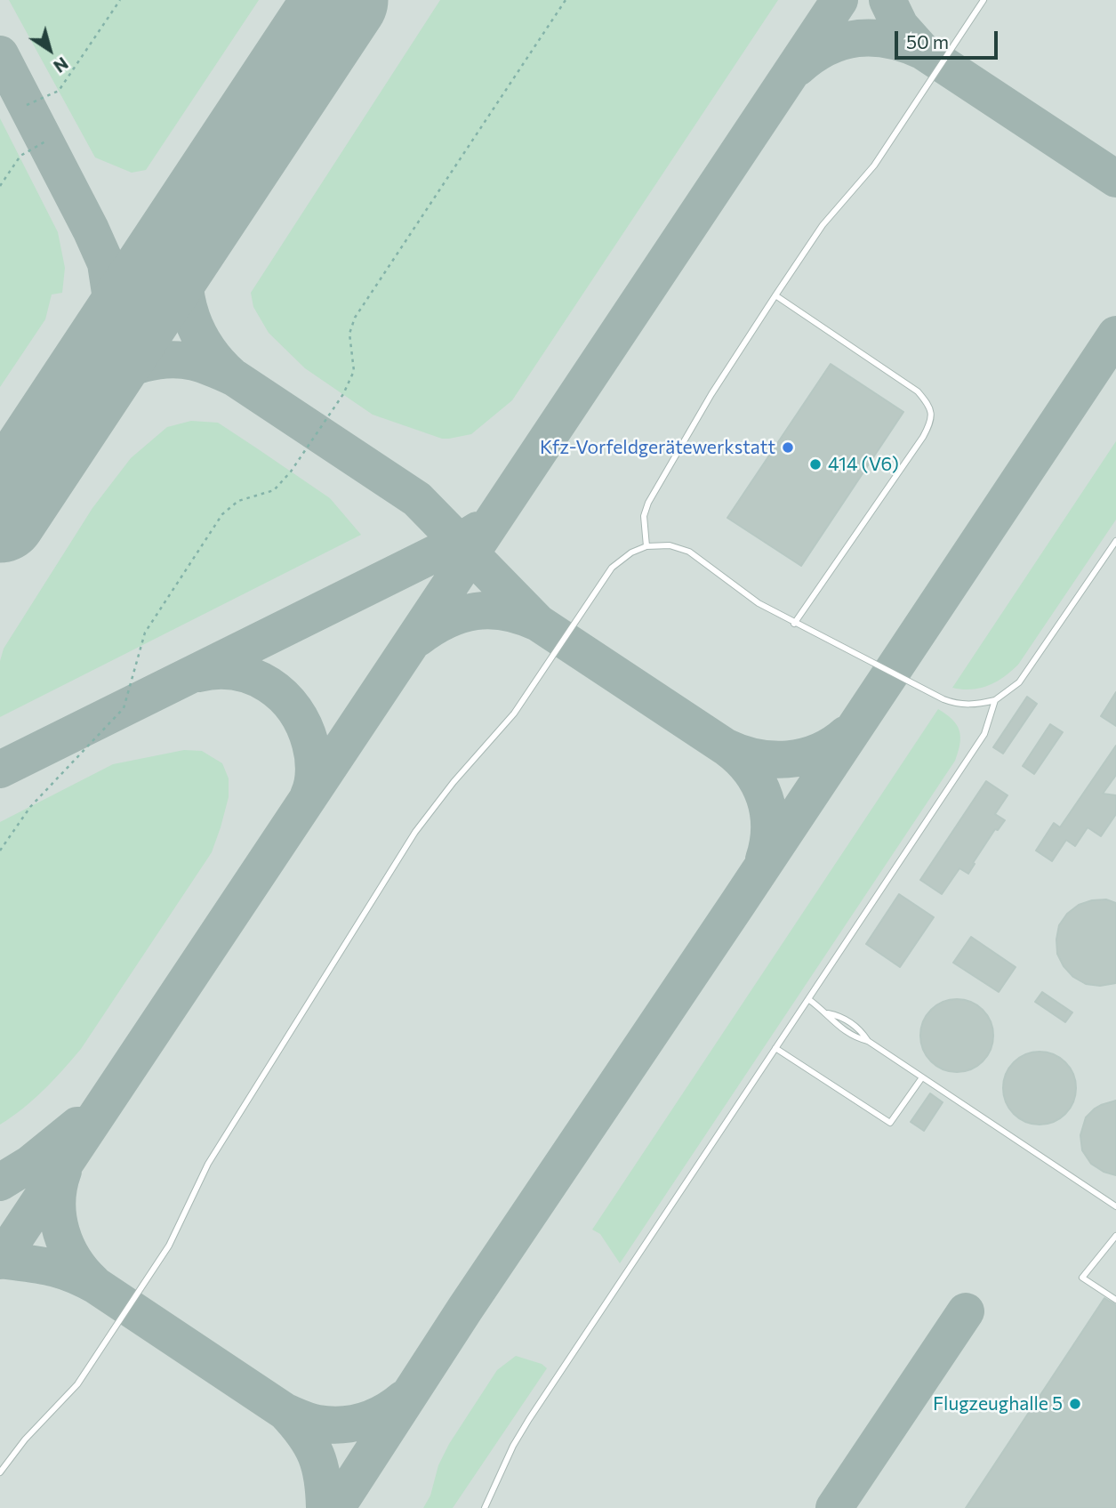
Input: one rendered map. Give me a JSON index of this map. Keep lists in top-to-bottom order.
{
  "places": ["Kfz-Vorfeldgerätewerkstatt", "414 (V6)", "Flugzeughalle 5"],
  "scale_bar": "50 m",
  "north": "bottom right"
}
